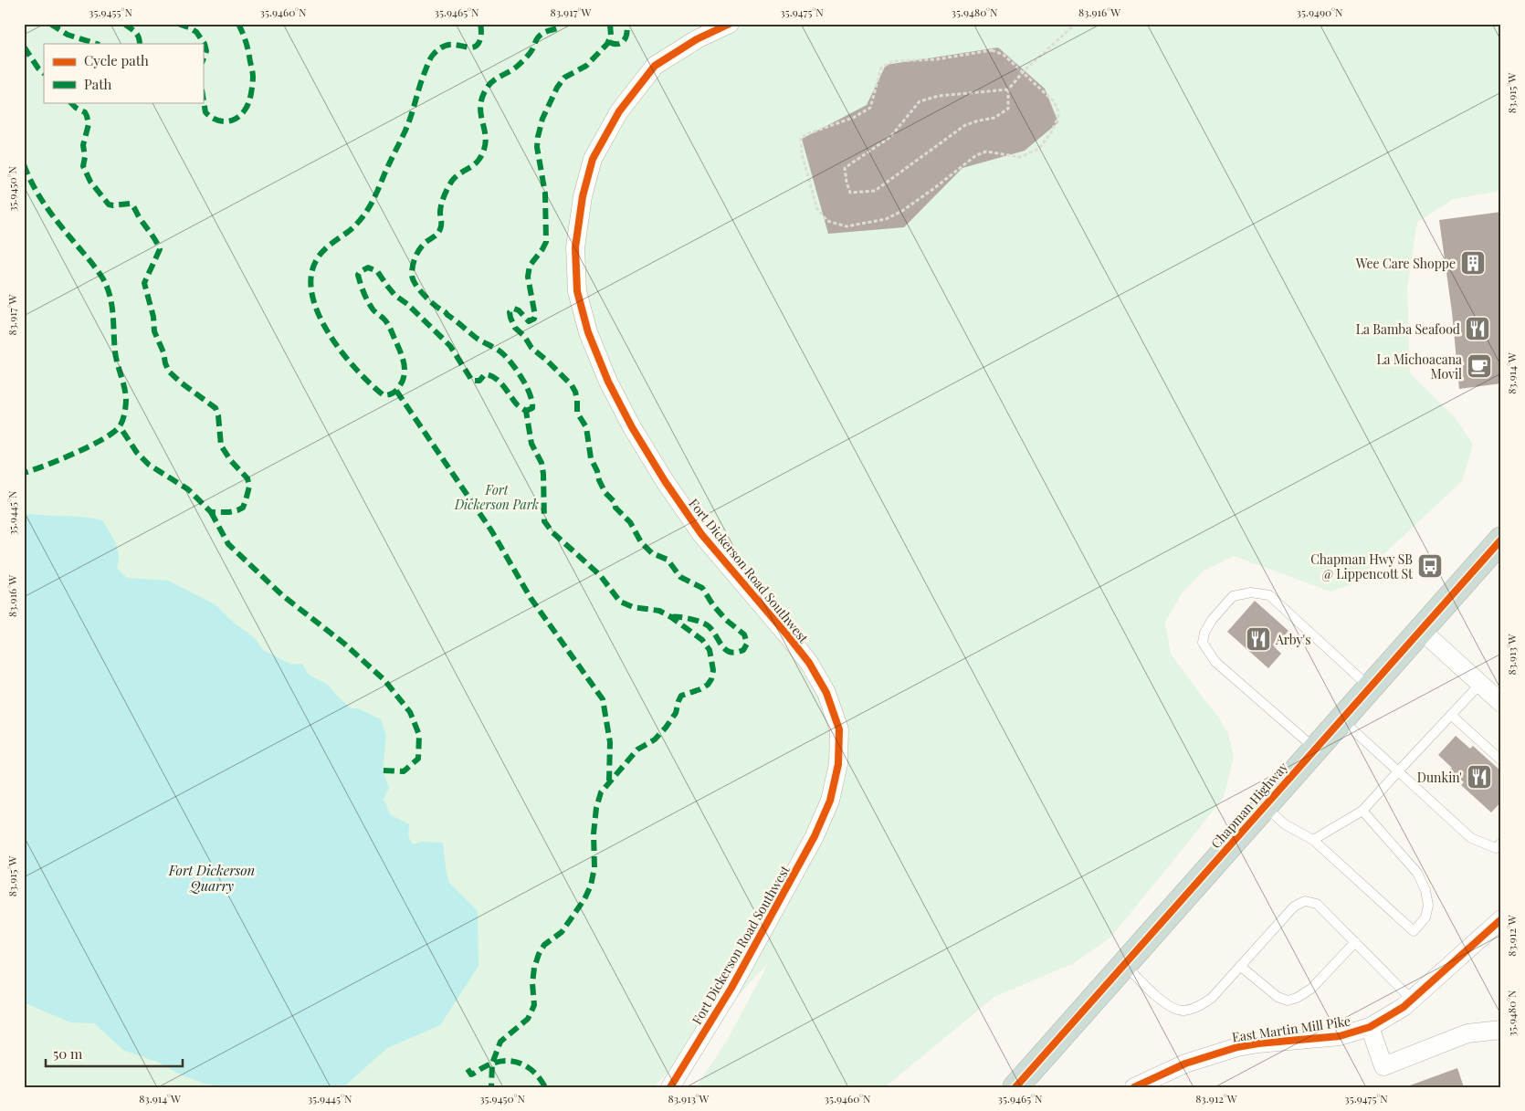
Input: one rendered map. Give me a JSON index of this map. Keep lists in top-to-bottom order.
{
  "streets": {
    "highway": ["Chapman Highway"],
    "street": ["Fort Dickerson Road Southwest", "East Martin Mill Pike"]
  },
  "water": ["Fort Dickerson Quarry"],
  "parks": ["Fort Dickerson Park"],
  "places": {
    "building": ["Wee Care Shoppe"],
    "restaurant": ["La Bamba Seafood", "Arby's", "Dunkin'"],
    "cafe": ["La Michoacana Movil"],
    "bus stop": ["Chapman Hwy SB @ Lippencott St"]
  },
  "legend": ["Cycle path", "Path"],
  "scale_bar": "50 m",
  "coordinates": [
    "35.9455°N",
    "35.9460°N",
    "35.9465°N",
    "83.917°W",
    "35.9475°N",
    "35.9480°N",
    "83.916°W",
    "35.9490°N",
    "83.915°W",
    "35.9450°N",
    "83.914°W",
    "35.9445°N",
    "83.913°W",
    "83.912°W"
  ]
}
